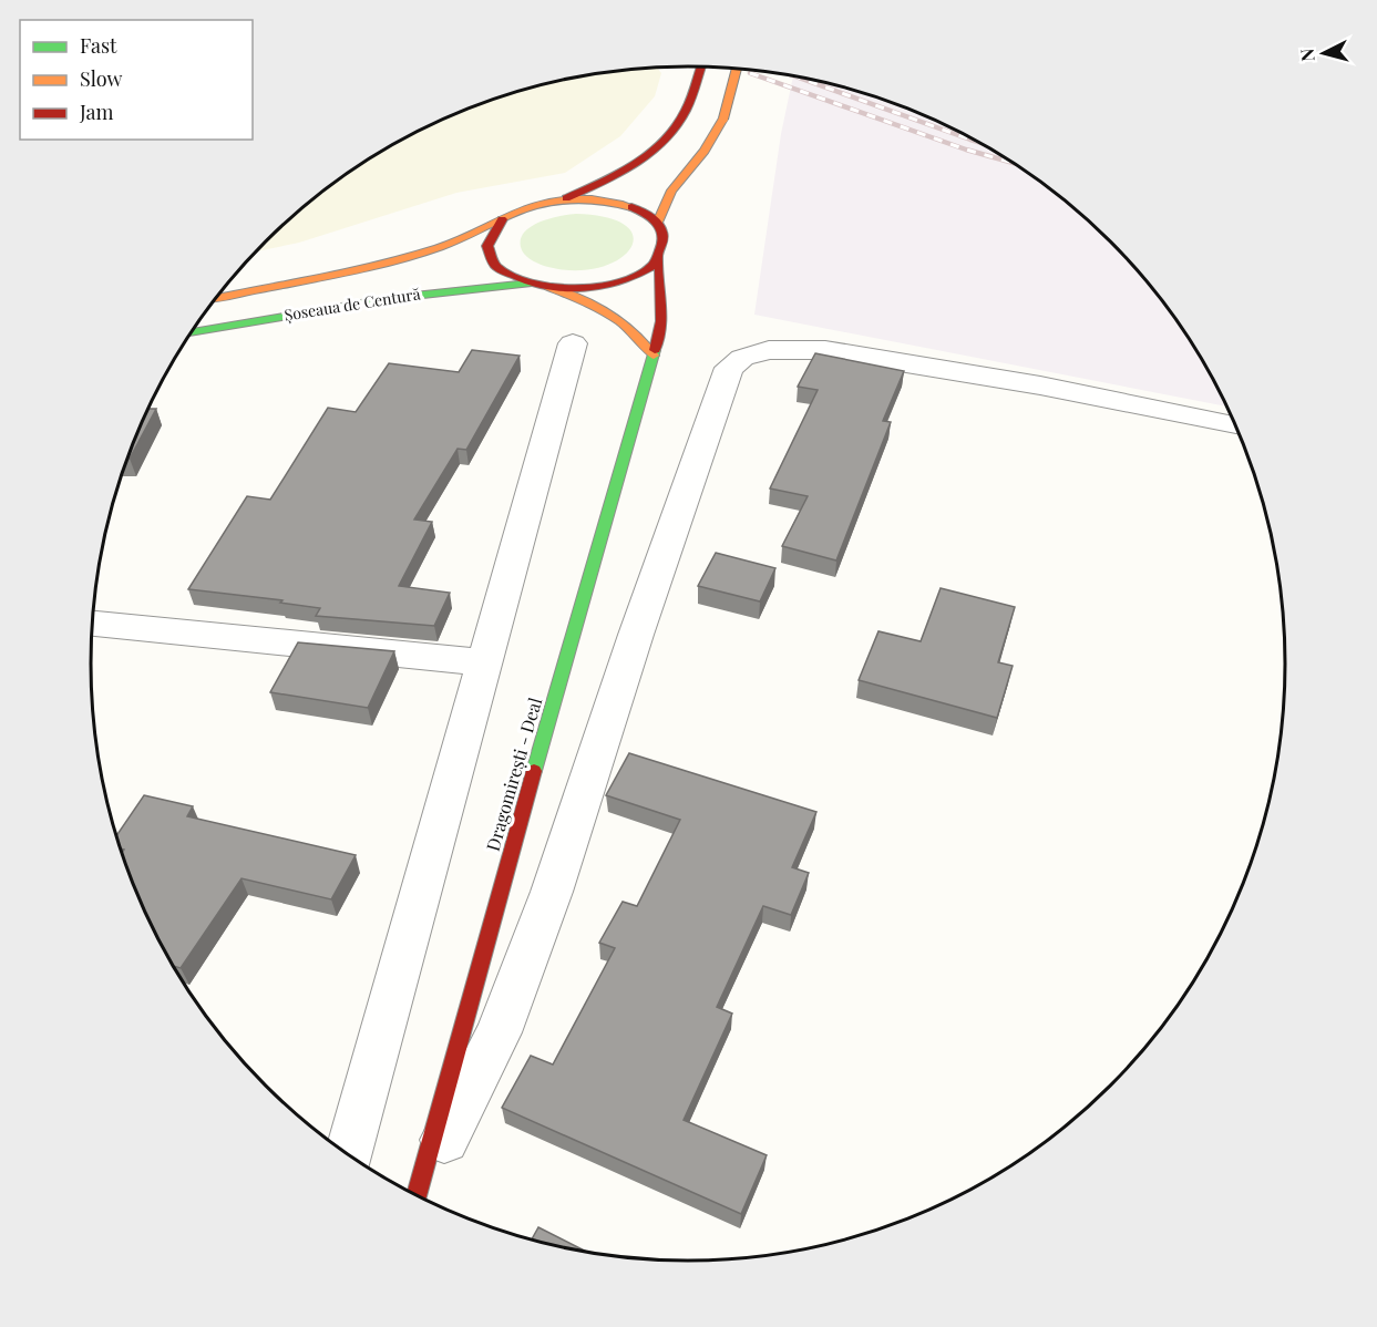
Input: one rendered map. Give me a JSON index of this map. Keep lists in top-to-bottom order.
{
  "streets": {
    "main road": ["Șoseaua de Centură", "Dragomirești - Deal"]
  },
  "crossings": [
    ["Șoseaua de Centură", "Dragomirești - Deal"]
  ],
  "legend": ["Fast", "Slow", "Jam"],
  "north": "left"
}
